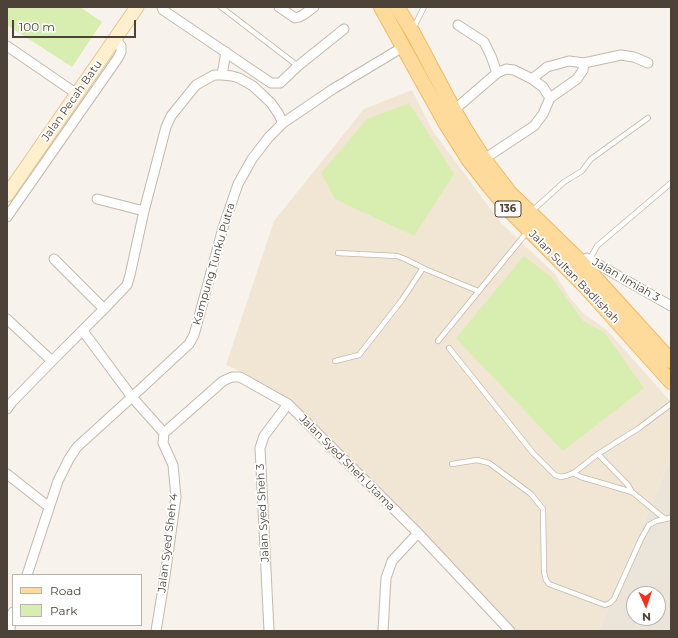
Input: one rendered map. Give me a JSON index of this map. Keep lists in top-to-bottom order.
{
  "streets": {
    "main road": ["136", "Jalan Sultan Badlishah"],
    "street": [
      "Jalan Pecah Batu",
      "Kampung Tunku Putra",
      "Jalan Ilmiah 3",
      "Jalan Syed Sheh Utama",
      "Jalan Syed Sheh 3",
      "Jalan Syed Sheh 4"
    ]
  },
  "crossings": [
    ["Kampung Tunku Putra", "Jalan Sultan Badlishah"],
    ["Jalan Sultan Badlishah", "Jalan Ilmiah 3"],
    ["Jalan Syed Sheh Utama", "Jalan Syed Sheh 3"],
    ["Jalan Syed Sheh Utama", "Jalan Syed Sheh 4"]
  ],
  "legend": ["Road", "Park"],
  "scale_bar": "100 m",
  "north": "bottom"
}
